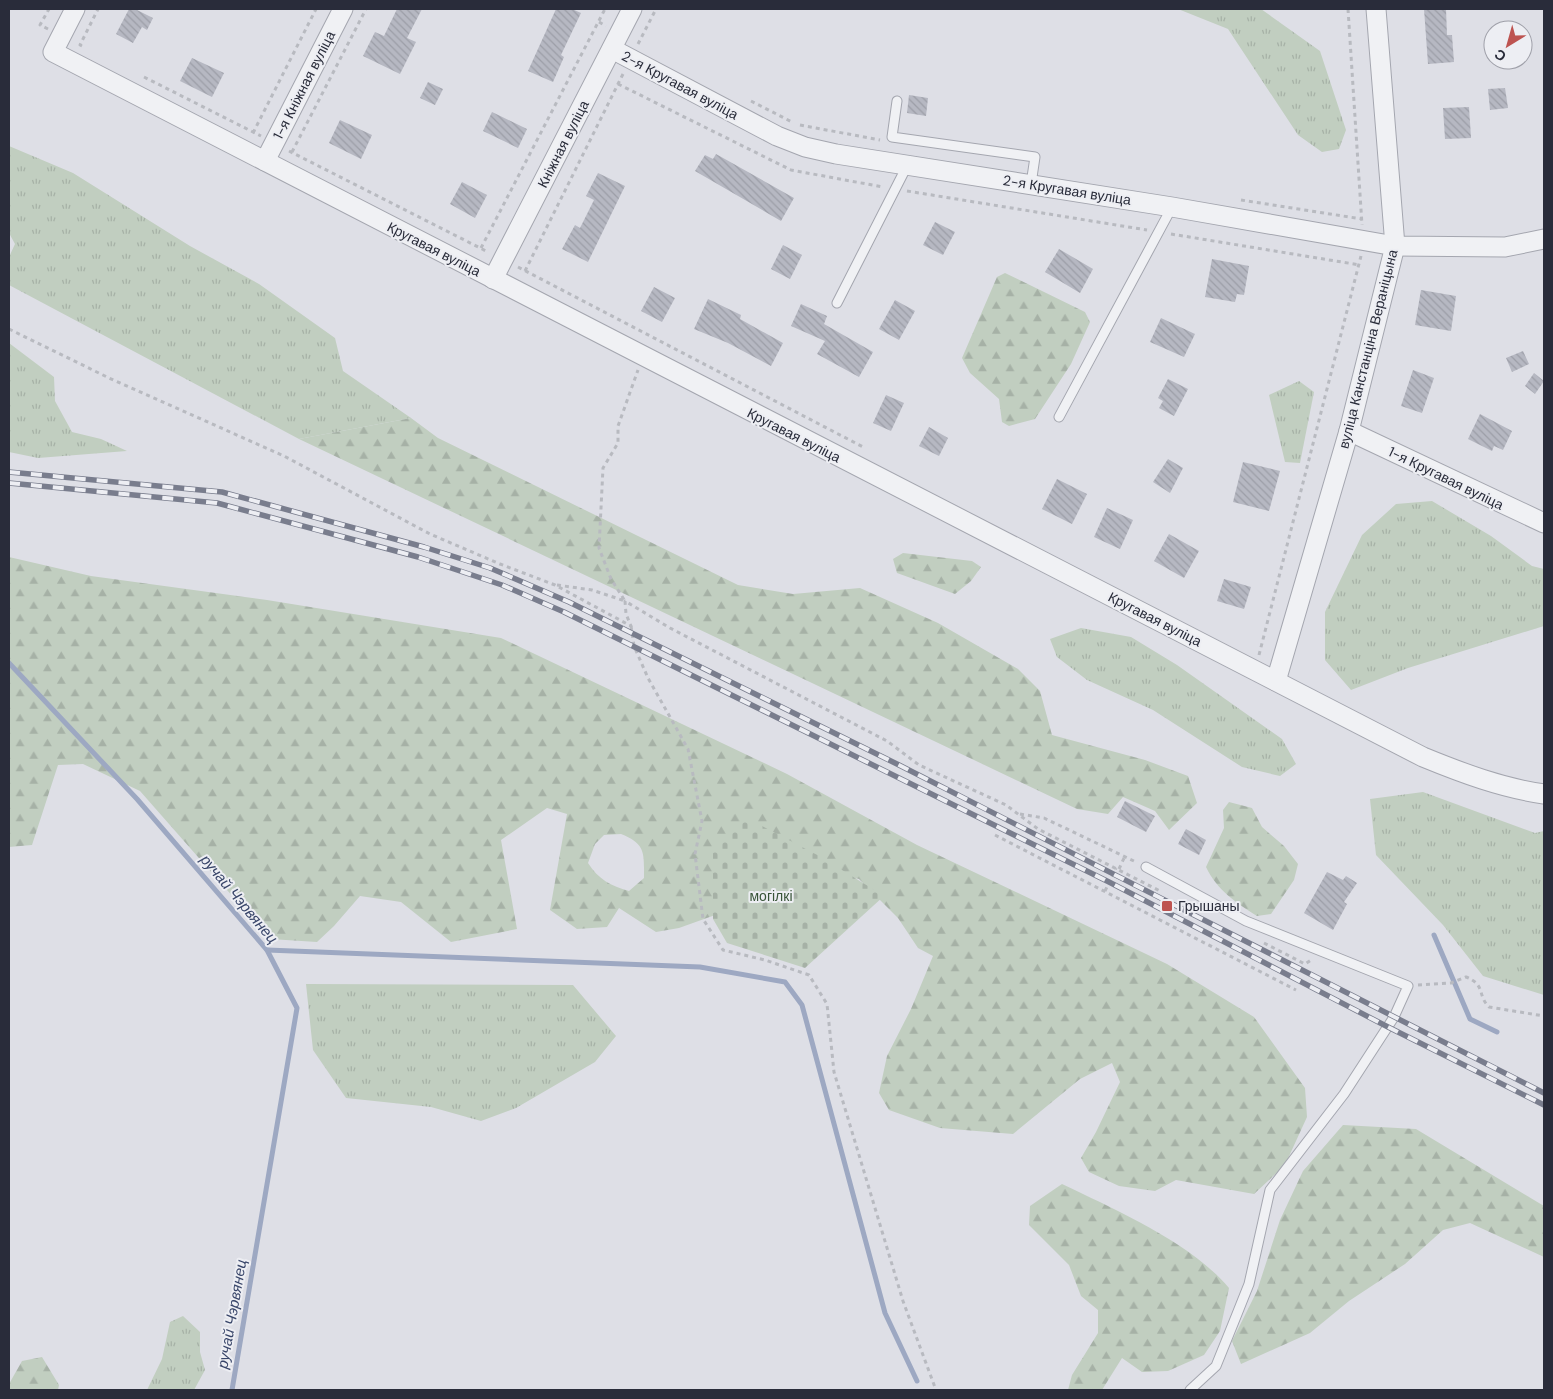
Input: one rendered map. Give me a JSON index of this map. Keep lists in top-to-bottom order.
{
  "streets": {
    "street": [
      "1-я Кніжная вуліца",
      "2-я Кругавая вуліца",
      "Кніжная вуліца",
      "Кругавая вуліца",
      "вуліца Канстанціна Вераніцына",
      "1-я Кругавая вуліца"
    ]
  },
  "crossings": [
    ["1-я Кніжная вуліца", "Кругавая вуліца"],
    ["2-я Кругавая вуліца", "Кніжная вуліца"],
    ["2-я Кругавая вуліца", "вуліца Канстанціна Вераніцына"],
    ["Кніжная вуліца", "Кругавая вуліца"],
    ["Кругавая вуліца", "вуліца Канстанціна Вераніцына"],
    ["вуліца Канстанціна Вераніцына", "1-я Кругавая вуліца"]
  ],
  "water": ["ручай Чэрвянец"],
  "parks": ["могілкі"],
  "places": {
    "transit": ["Грышаны"]
  },
  "north": "bottom left"
}
